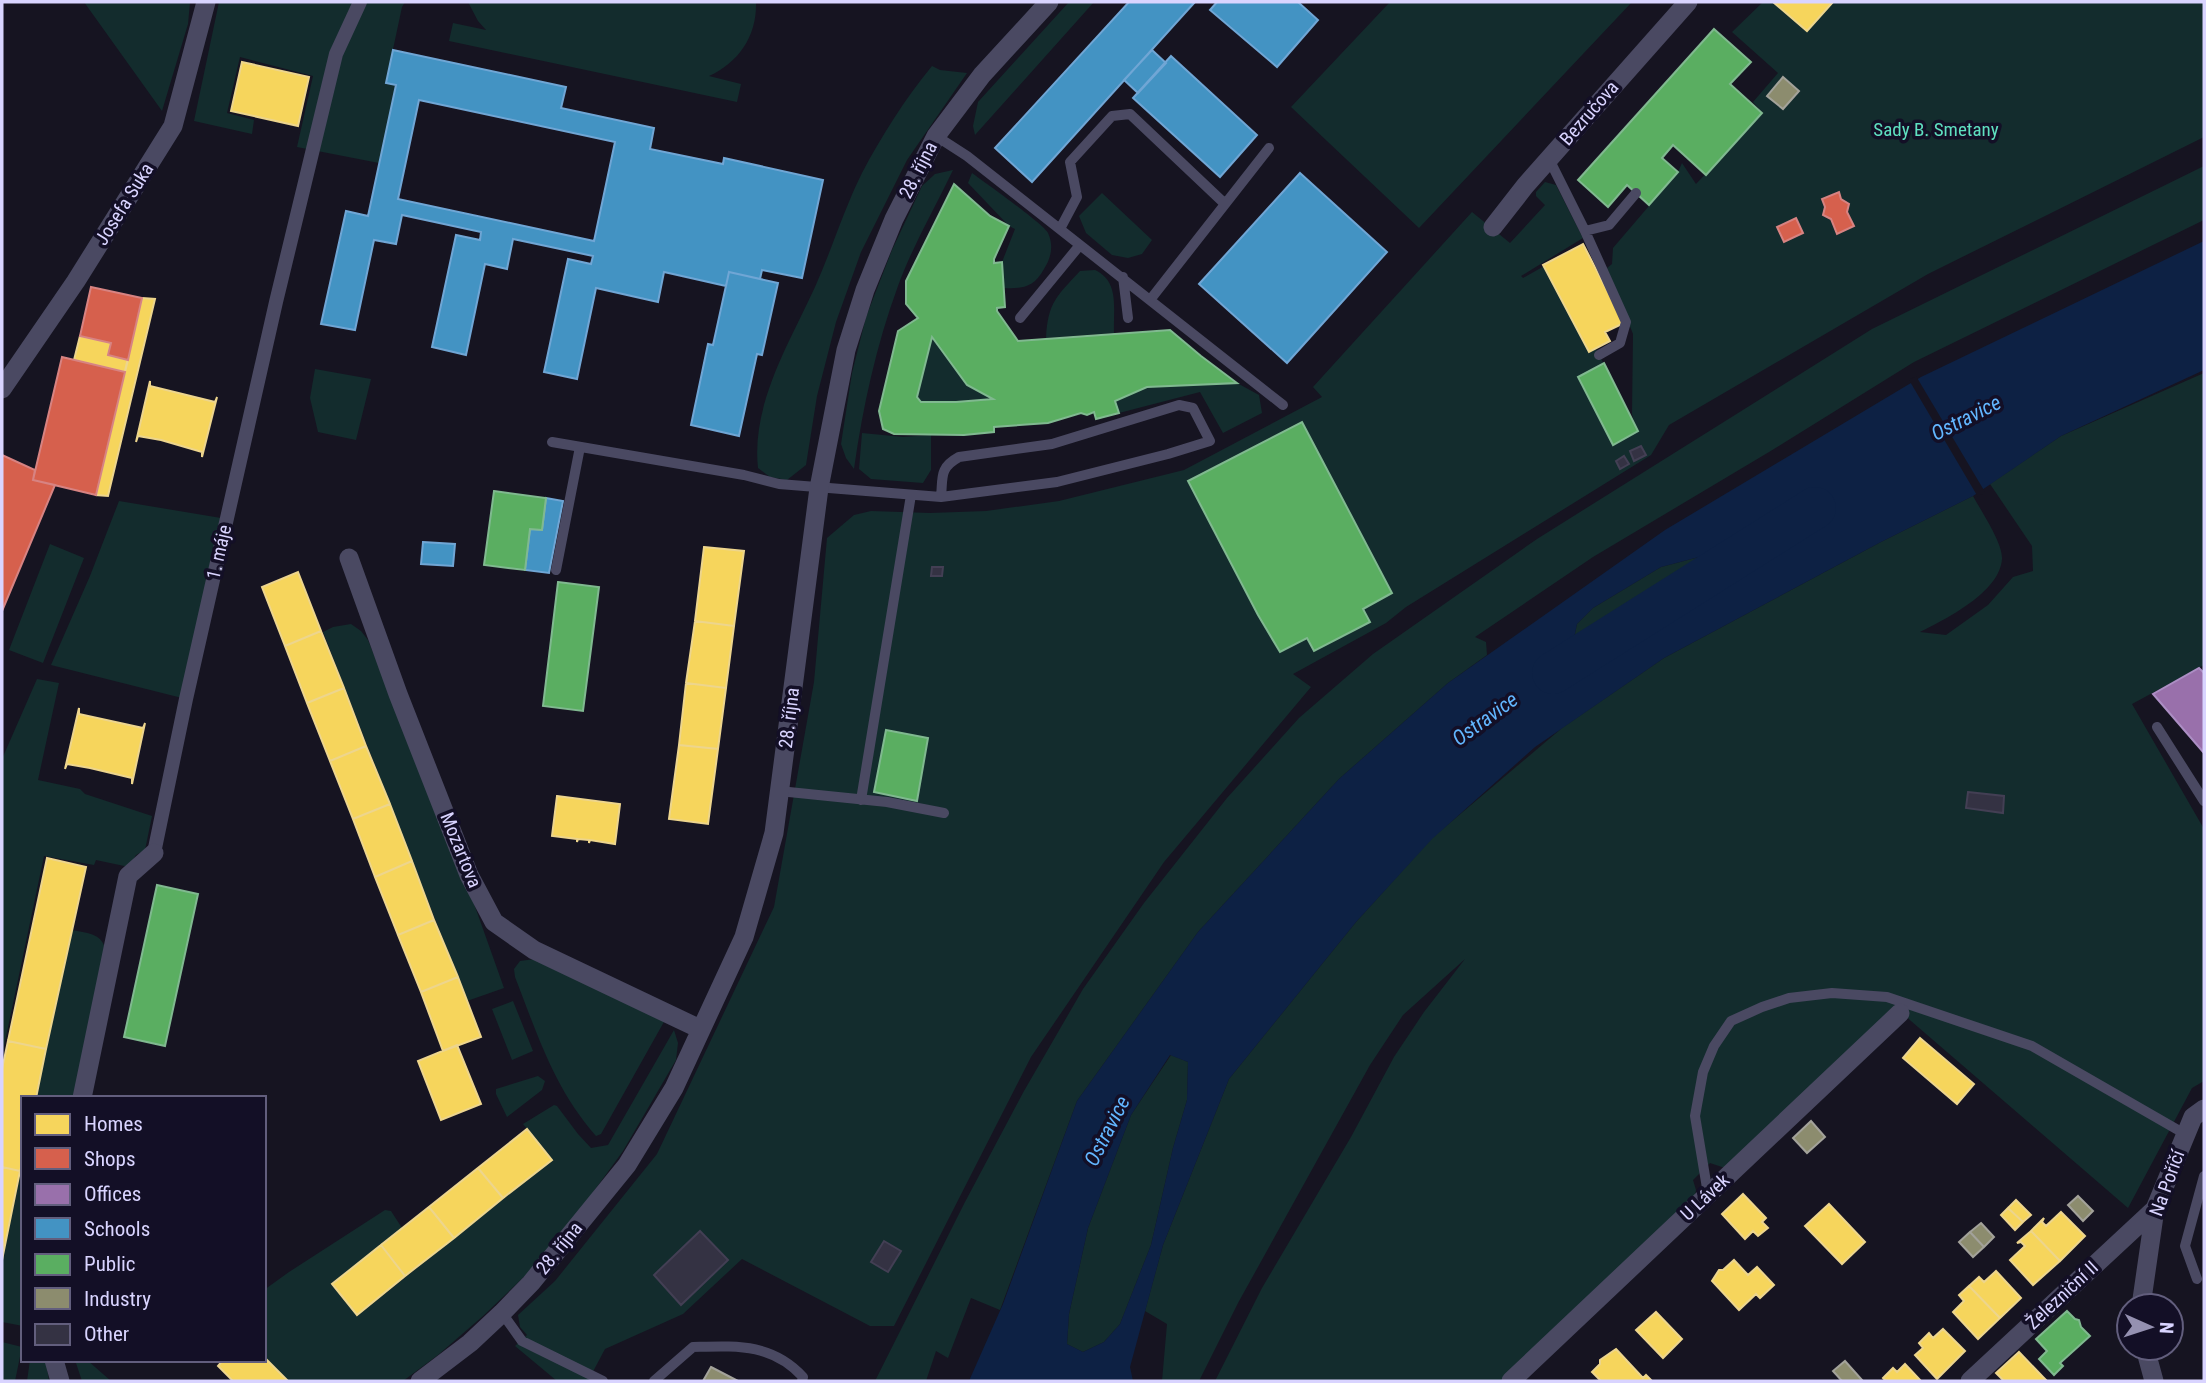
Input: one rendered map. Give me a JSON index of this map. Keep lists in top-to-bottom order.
{
  "streets": {
    "street": [
      "Bezručova",
      "28. října",
      "Josefa Suka",
      "1. máje",
      "Mozartova",
      "Na Poříčí",
      "U Lávek",
      "Železniční II"
    ]
  },
  "crossings": [
    ["28. října", "Mozartova"],
    ["Na Poříčí", "Železniční II"]
  ],
  "water": ["Ostravice"],
  "parks": ["Sady B. Smetany"],
  "legend": [
    "Homes",
    "Shops",
    "Offices",
    "Schools",
    "Public",
    "Industry",
    "Other"
  ],
  "north": "right"
}
